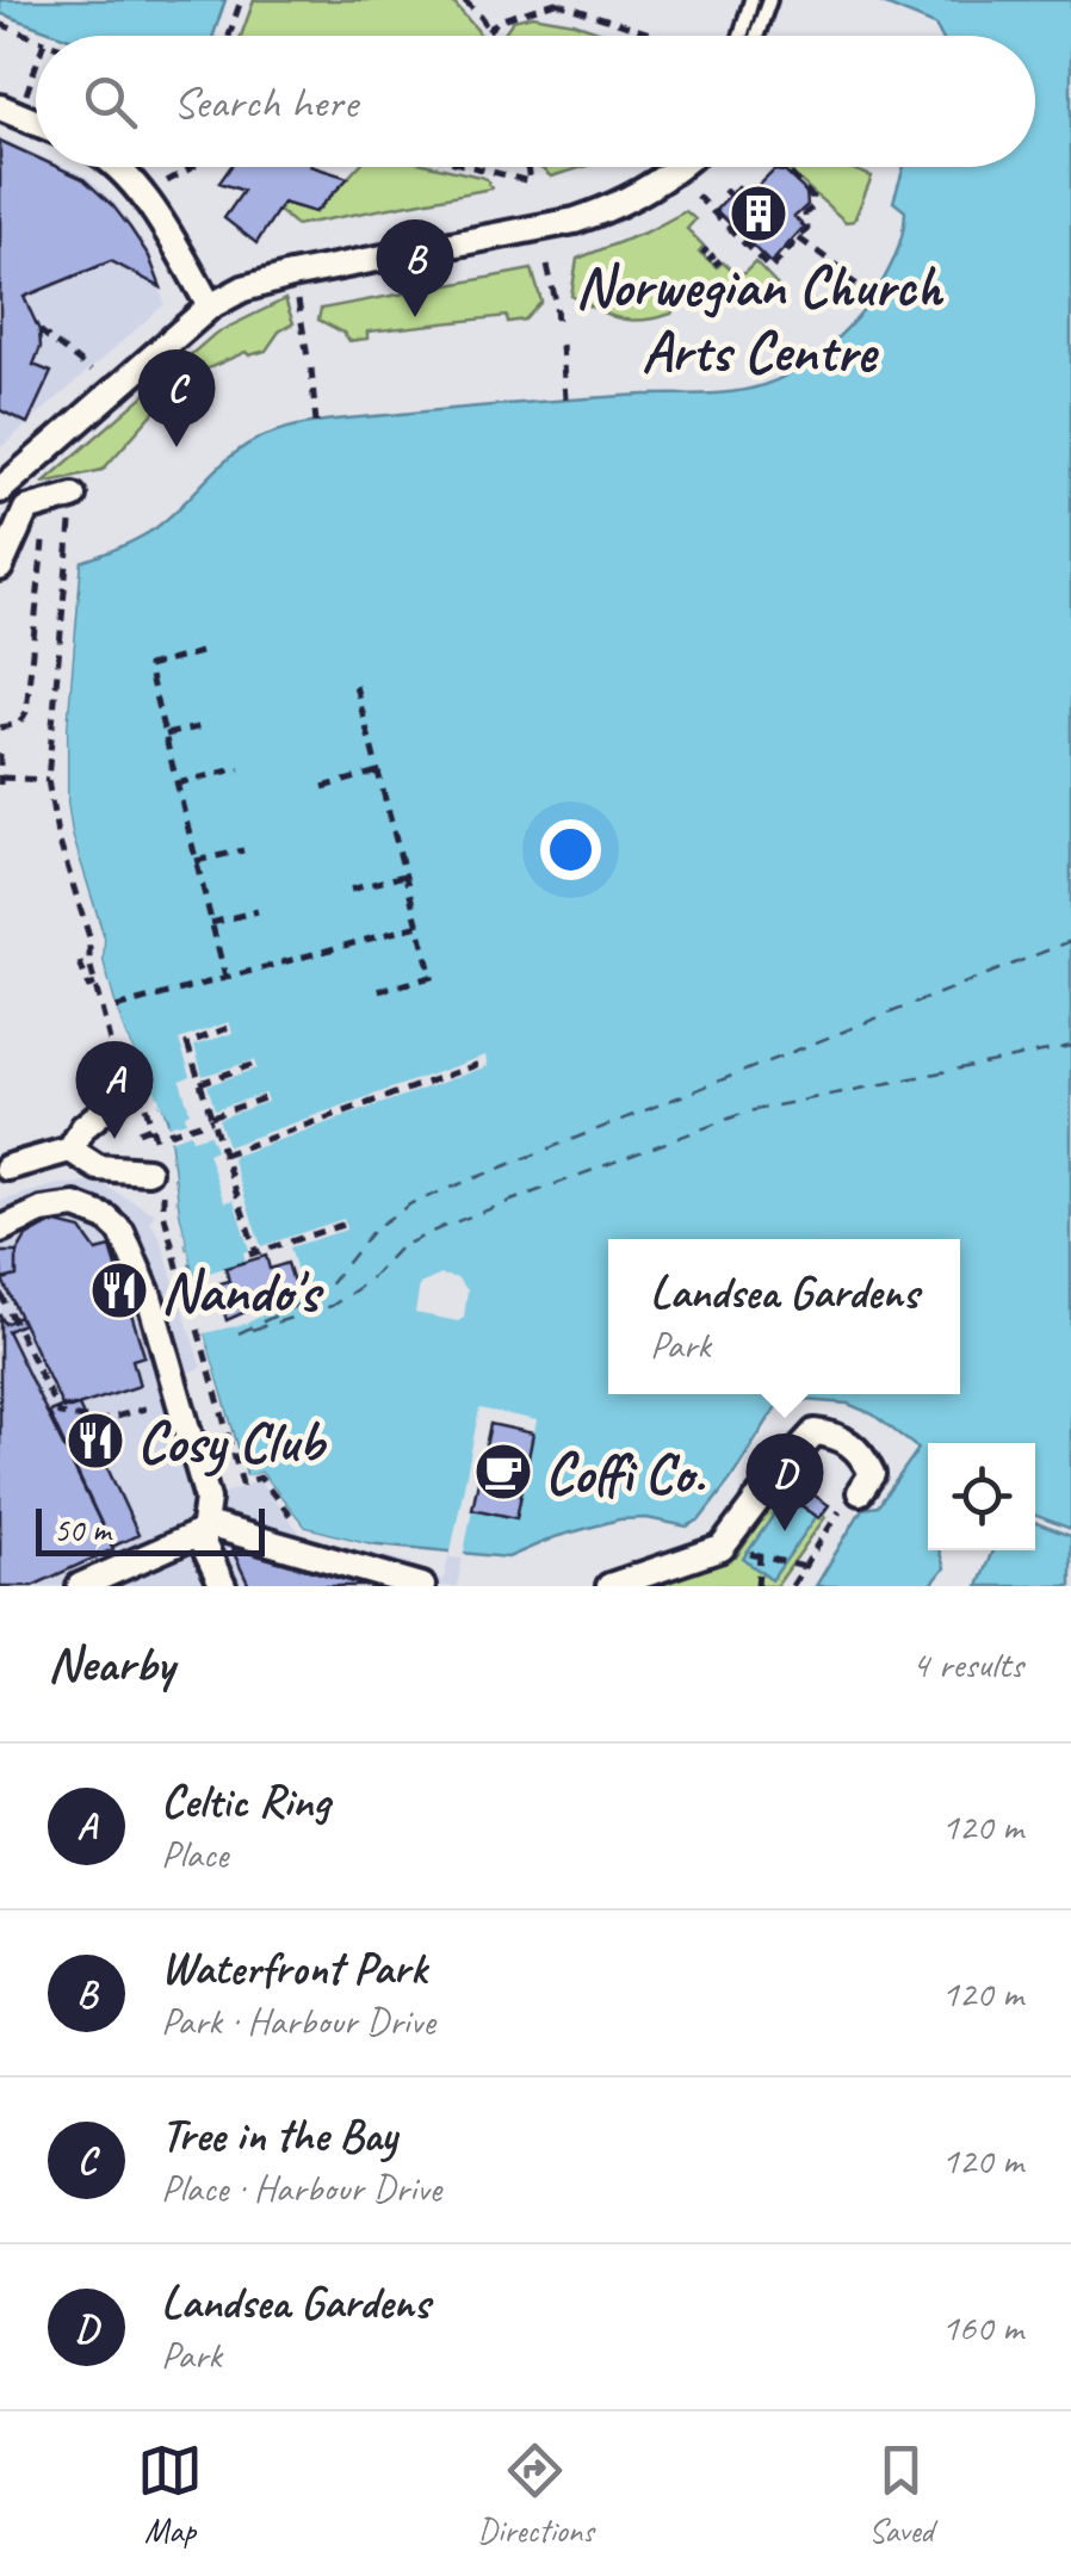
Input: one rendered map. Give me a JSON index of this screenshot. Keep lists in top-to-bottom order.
{
  "places": {
    "building": ["Norwegian Church Arts Centre"],
    "restaurant": ["Nando's", "Cosy Club"],
    "cafe": ["Coffi Co."]
  },
  "scale_bar": "50 m",
  "page": {
    "search": "Search here",
    "pins": [
      "B",
      "C",
      "A",
      "D"
    ],
    "popup": ["Landsea Gardens", "Park"],
    "scale": "50 m",
    "heading": ["Nearby", "4 results"],
    "list": [
      {
        "mark": "A",
        "name": "Celtic Ring",
        "note": "Place",
        "value": "120 m"
      },
      {
        "mark": "B",
        "name": "Waterfront Park",
        "note": "Park · Harbour Drive",
        "value": "120 m"
      },
      {
        "mark": "C",
        "name": "Tree in the Bay",
        "note": "Place · Harbour Drive",
        "value": "120 m"
      },
      {
        "mark": "D",
        "name": "Landsea Gardens",
        "note": "Park",
        "value": "160 m"
      }
    ],
    "nav": ["Map", "Directions", "Saved"]
  }
}
